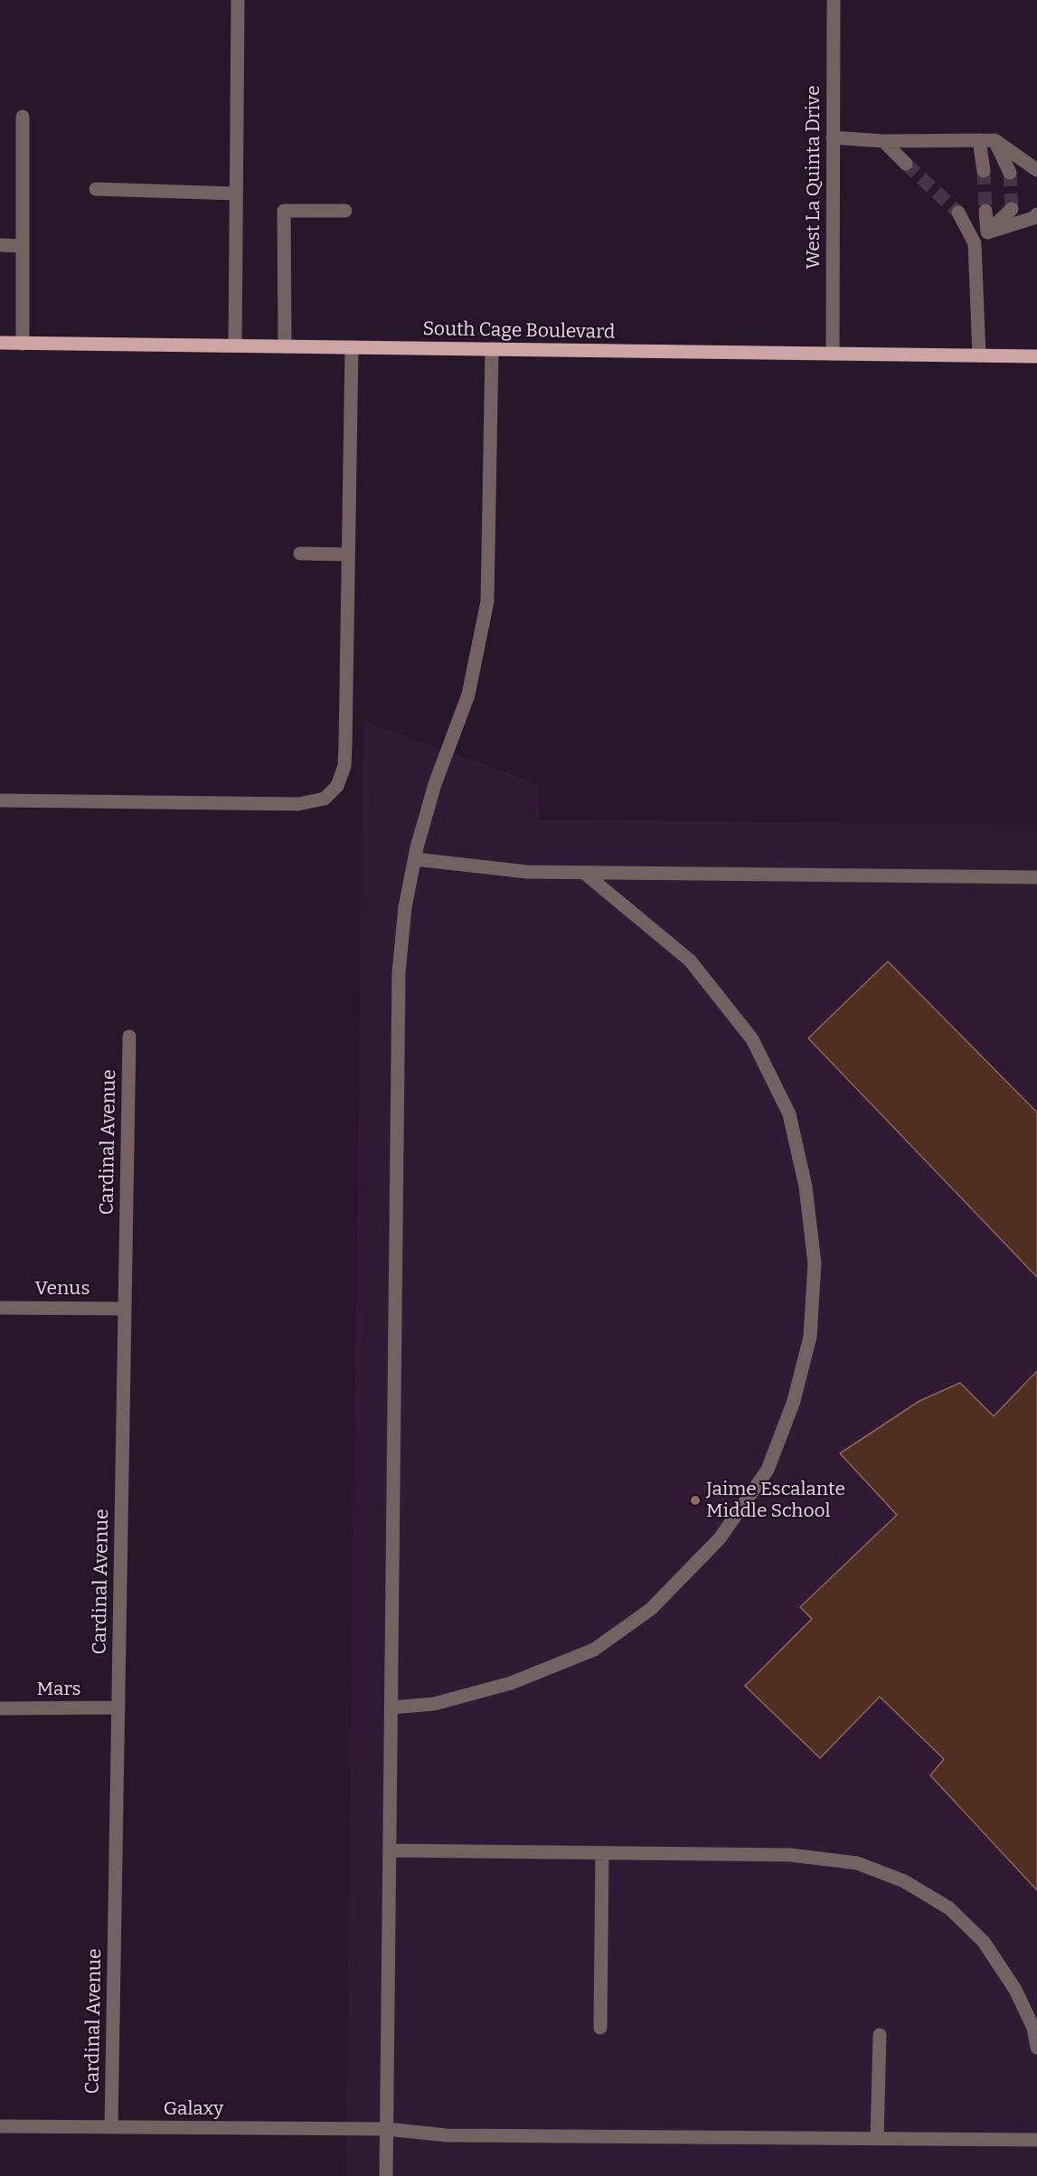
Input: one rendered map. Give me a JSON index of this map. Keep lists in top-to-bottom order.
{
  "streets": {
    "main road": ["South Cage Boulevard"],
    "street": [
      "West La Quinta Drive",
      "Cardinal Avenue",
      "Venus",
      "Mars",
      "Galaxy"
    ]
  },
  "crossings": [
    ["West La Quinta Drive", "South Cage Boulevard"],
    ["Cardinal Avenue", "Venus"],
    ["Cardinal Avenue", "Mars"],
    ["Cardinal Avenue", "Galaxy"]
  ],
  "places": ["Jaime Escalante Middle School"]
}
